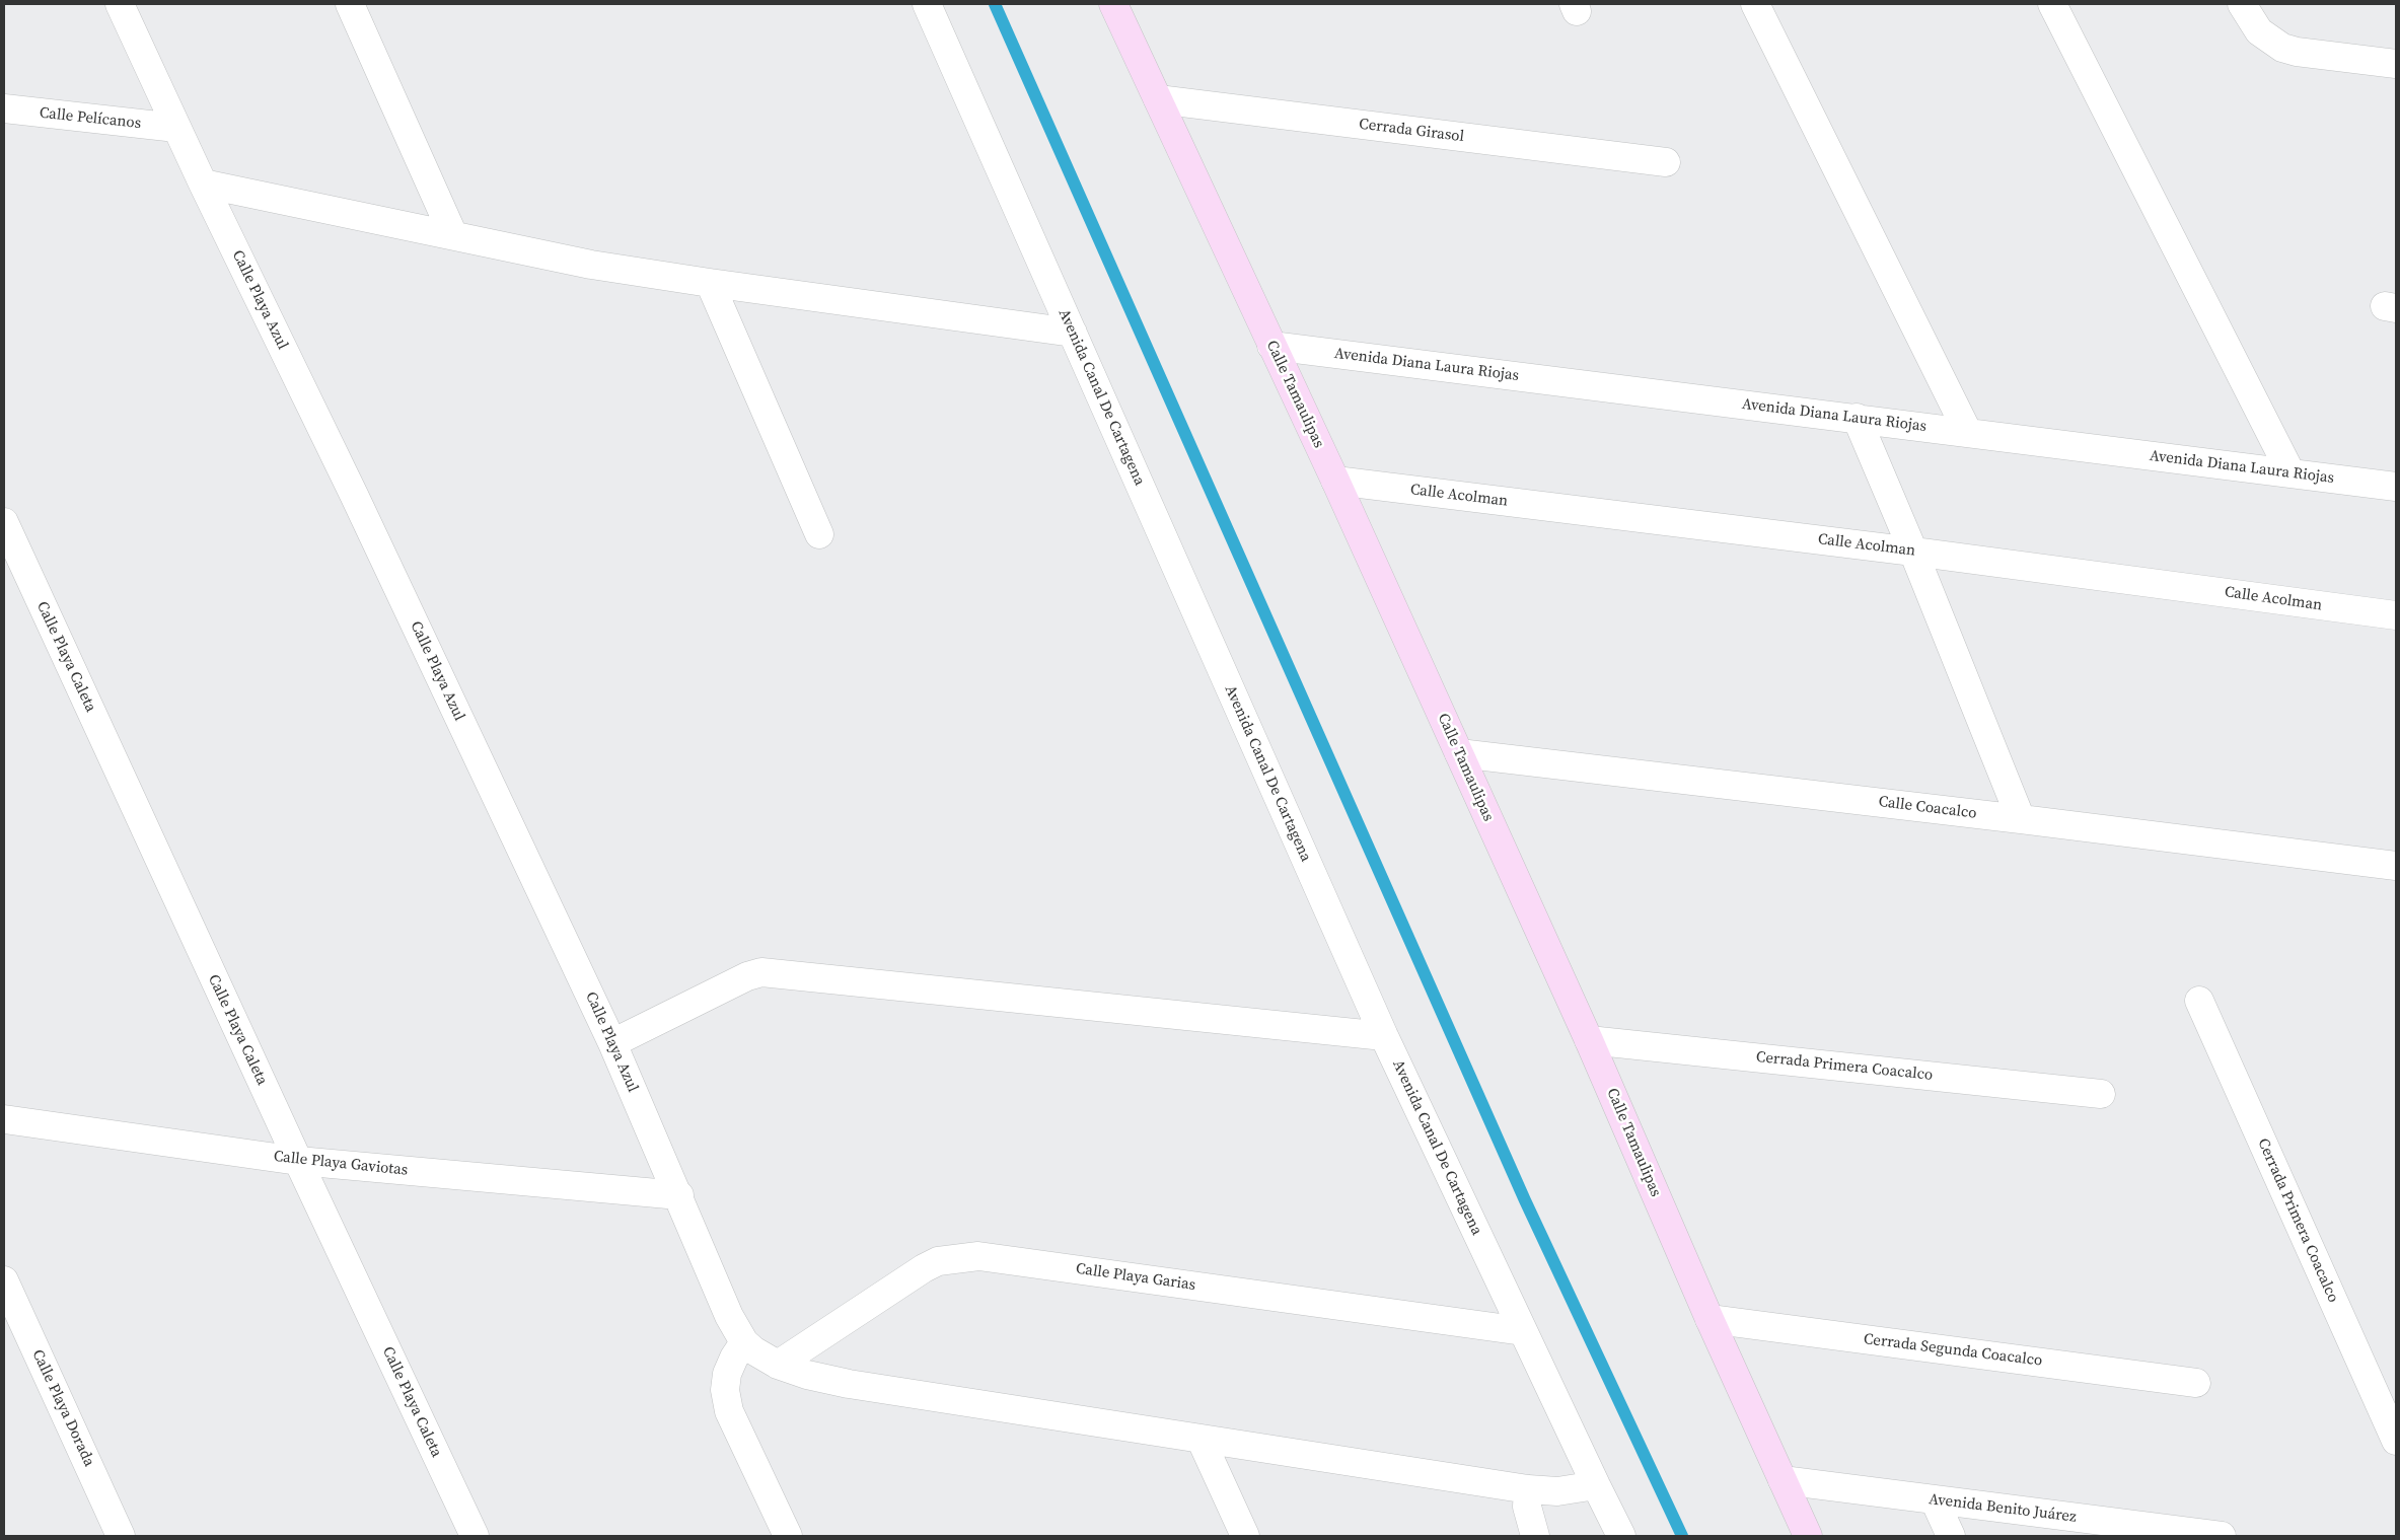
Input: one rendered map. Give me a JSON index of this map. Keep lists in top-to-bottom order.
{
  "streets": {
    "street": [
      "Calle Pelícanos",
      "Cerrada Girasol",
      "Calle Playa Azul",
      "Avenida Diana Laura Riojas",
      "Calle Tamaulipas",
      "Avenida Canal De Cartagena",
      "Calle Acolman",
      "Calle Playa Caleta",
      "Calle Coacalco",
      "Cerrada Primera Coacalco",
      "Calle Playa Gaviotas",
      "Calle Playa Garias",
      "Cerrada Segunda Coacalco",
      "Calle Playa Dorada",
      "Avenida Benito Juárez"
    ]
  },
  "crossings": [
    ["Calle Pelícanos", "Calle Playa Azul"],
    ["Cerrada Girasol", "Calle Tamaulipas"],
    ["Calle Playa Azul", "Calle Playa Gaviotas"],
    ["Avenida Diana Laura Riojas", "Calle Tamaulipas"],
    ["Calle Tamaulipas", "Calle Acolman"],
    ["Calle Tamaulipas", "Calle Coacalco"],
    ["Calle Tamaulipas", "Cerrada Primera Coacalco"],
    ["Calle Tamaulipas", "Cerrada Segunda Coacalco"],
    ["Calle Tamaulipas", "Avenida Benito Juárez"],
    ["Avenida Canal De Cartagena", "Calle Playa Garias"],
    ["Calle Playa Caleta", "Calle Playa Gaviotas"]
  ]
}
